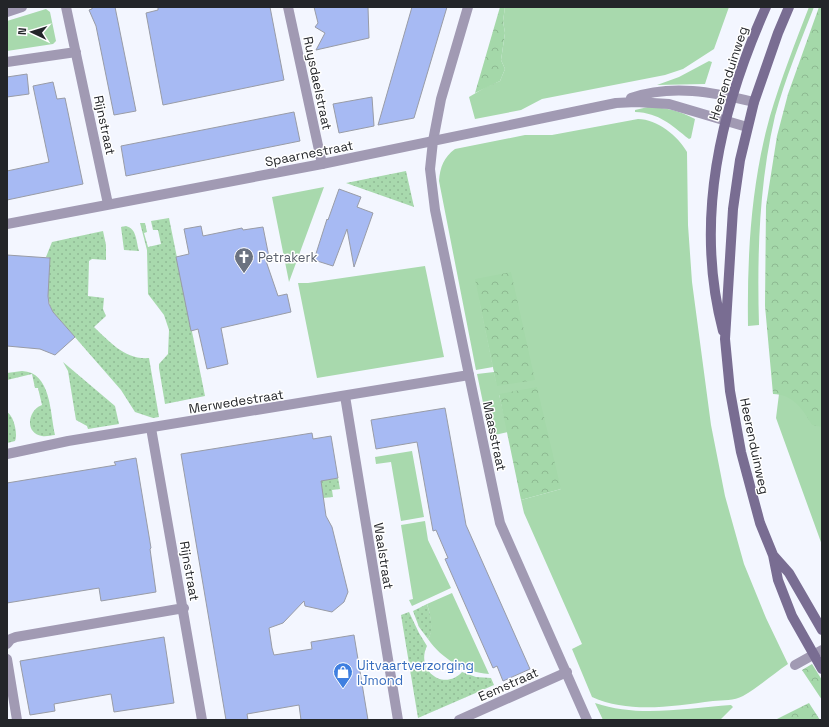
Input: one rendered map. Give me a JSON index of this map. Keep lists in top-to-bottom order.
{
  "streets": {
    "main road": ["Heerenduinweg"],
    "street": [
      "Ruysdaelstraat",
      "Rijnstraat",
      "Spaarnestraat",
      "Merwedestraat",
      "Maasstraat",
      "Waalstraat",
      "Eemstraat"
    ]
  },
  "crossings": [
    ["Heerenduinweg", "Spaarnestraat"],
    ["Ruysdaelstraat", "Spaarnestraat"],
    ["Rijnstraat", "Spaarnestraat"],
    ["Rijnstraat", "Merwedestraat"],
    ["Spaarnestraat", "Maasstraat"],
    ["Merwedestraat", "Maasstraat"],
    ["Merwedestraat", "Waalstraat"],
    ["Maasstraat", "Eemstraat"]
  ],
  "places": {
    "church": ["Petrakerk"],
    "shop": ["Uitvaartverzorging IJmond"]
  },
  "north": "left"
}
